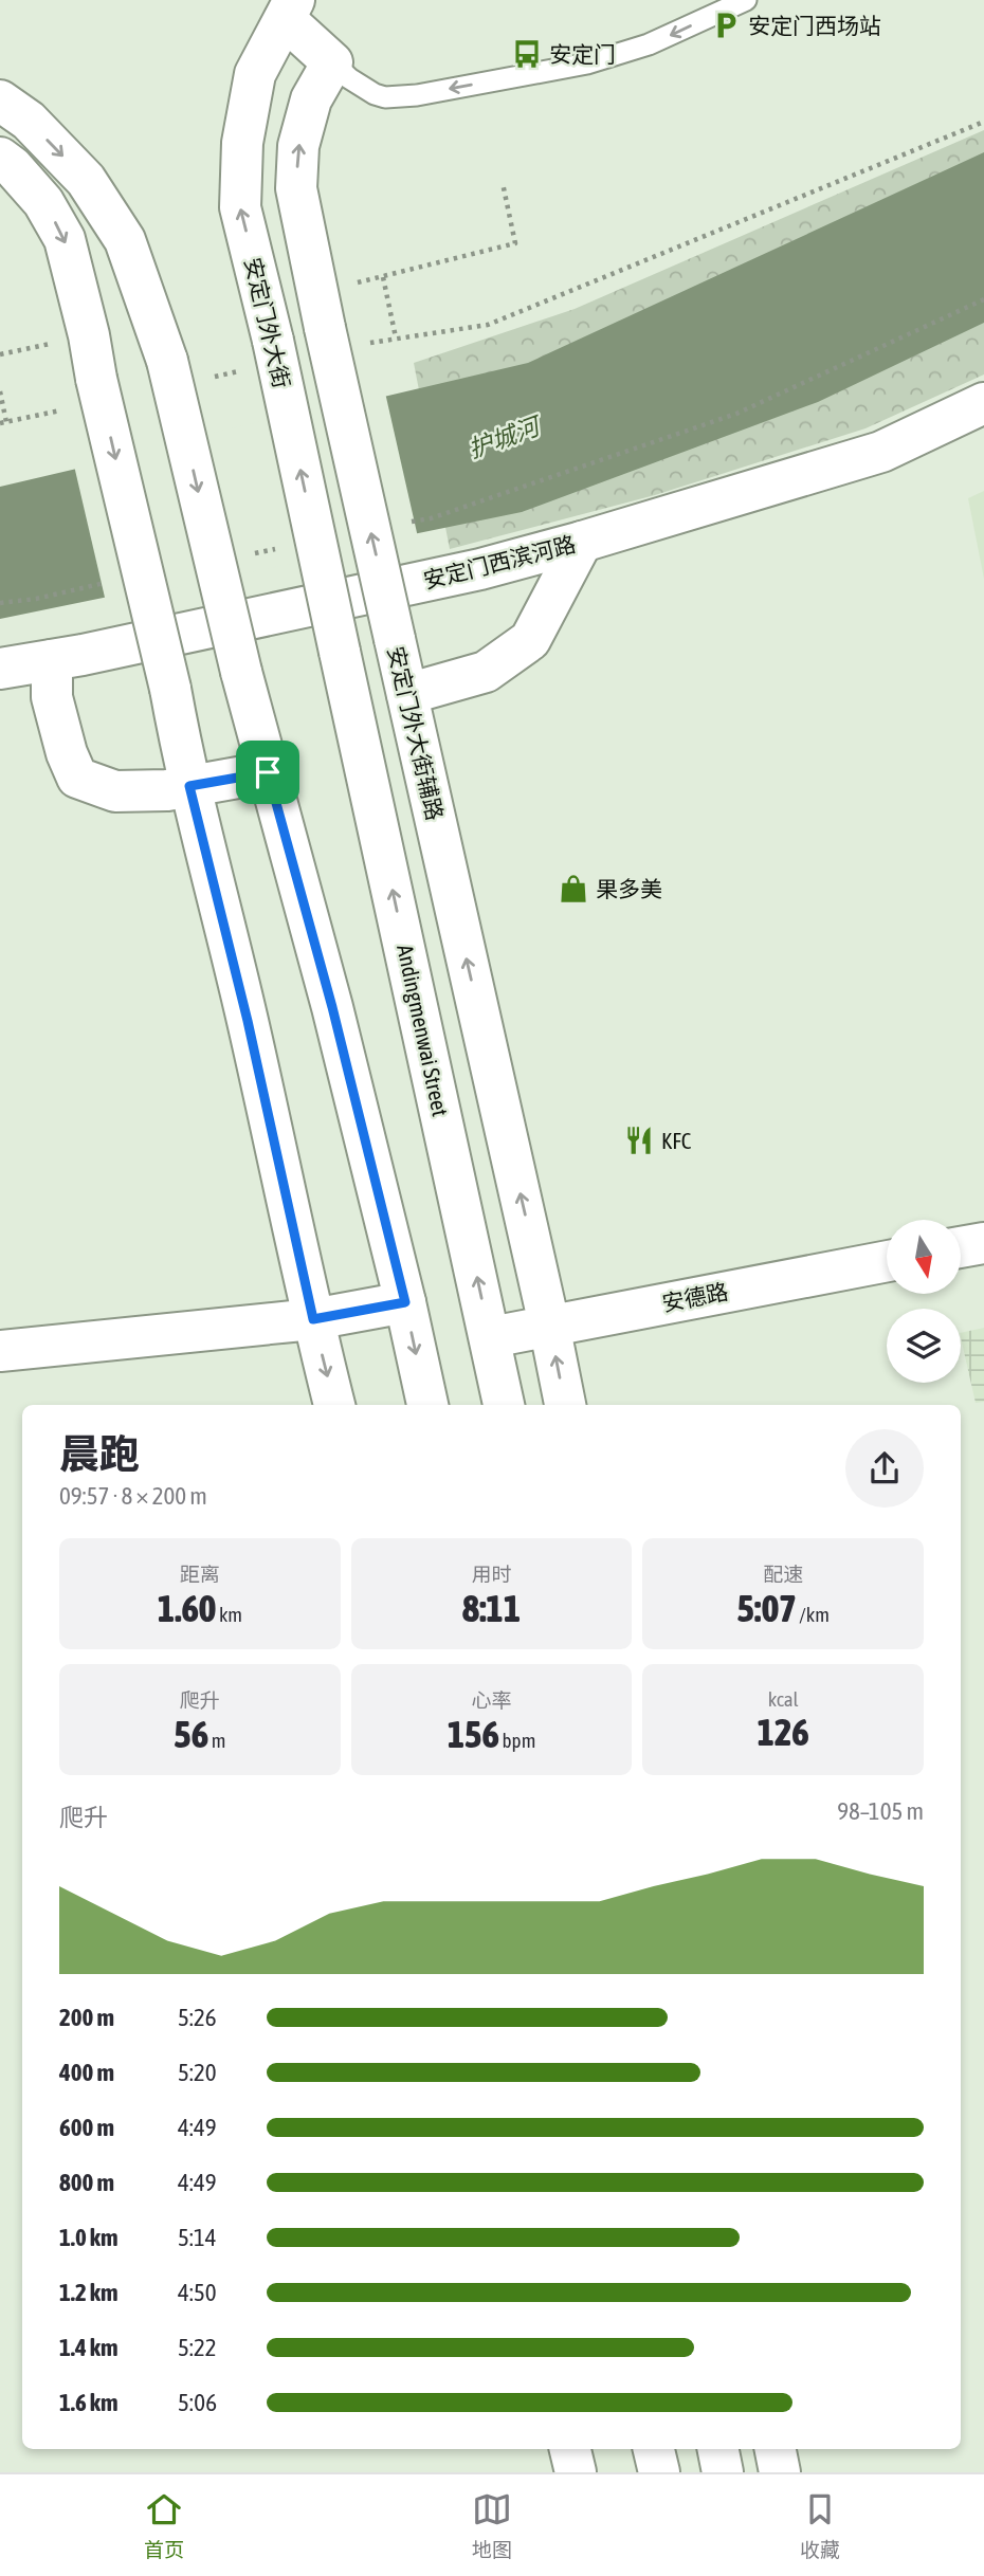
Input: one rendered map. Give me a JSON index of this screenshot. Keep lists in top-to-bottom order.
{
  "streets": {
    "street": [
      "安定门外大街",
      "安定门西滨河路",
      "安定门外大街辅路",
      "Andingmenwai Street",
      "安德路"
    ]
  },
  "crossings": [
    ["安定门外大街", "Andingmenwai Street"],
    ["安定门外大街辅路", "安德路"],
    ["Andingmenwai Street", "安德路"]
  ],
  "water": ["护城河"],
  "places": {
    "parking": ["安定门西场站"],
    "bus stop": ["安定门"],
    "shop": ["果多美"],
    "restaurant": ["KFC"]
  },
  "north": "bottom",
  "page": {
    "heading": ["晨跑", "09:57 · 8 × 200 m"],
    "stats": [
      ["距离", "1.60 km"],
      ["用时", "8:11"],
      ["配速", "5:07 /km"],
      ["爬升", "56 m"],
      ["心率", "156 bpm"],
      ["kcal", "126"]
    ],
    "chart": ["爬升", "98–105 m"],
    "list": [
      {
        "name": "200 m",
        "note": "5:26"
      },
      {
        "name": "400 m",
        "note": "5:20"
      },
      {
        "name": "600 m",
        "note": "4:49"
      },
      {
        "name": "800 m",
        "note": "4:49"
      },
      {
        "name": "1.0 km",
        "note": "5:14"
      },
      {
        "name": "1.2 km",
        "note": "4:50"
      },
      {
        "name": "1.4 km",
        "note": "5:22"
      },
      {
        "name": "1.6 km",
        "note": "5:06"
      }
    ],
    "tabs": ["首页", "地图", "收藏"]
  }
}
